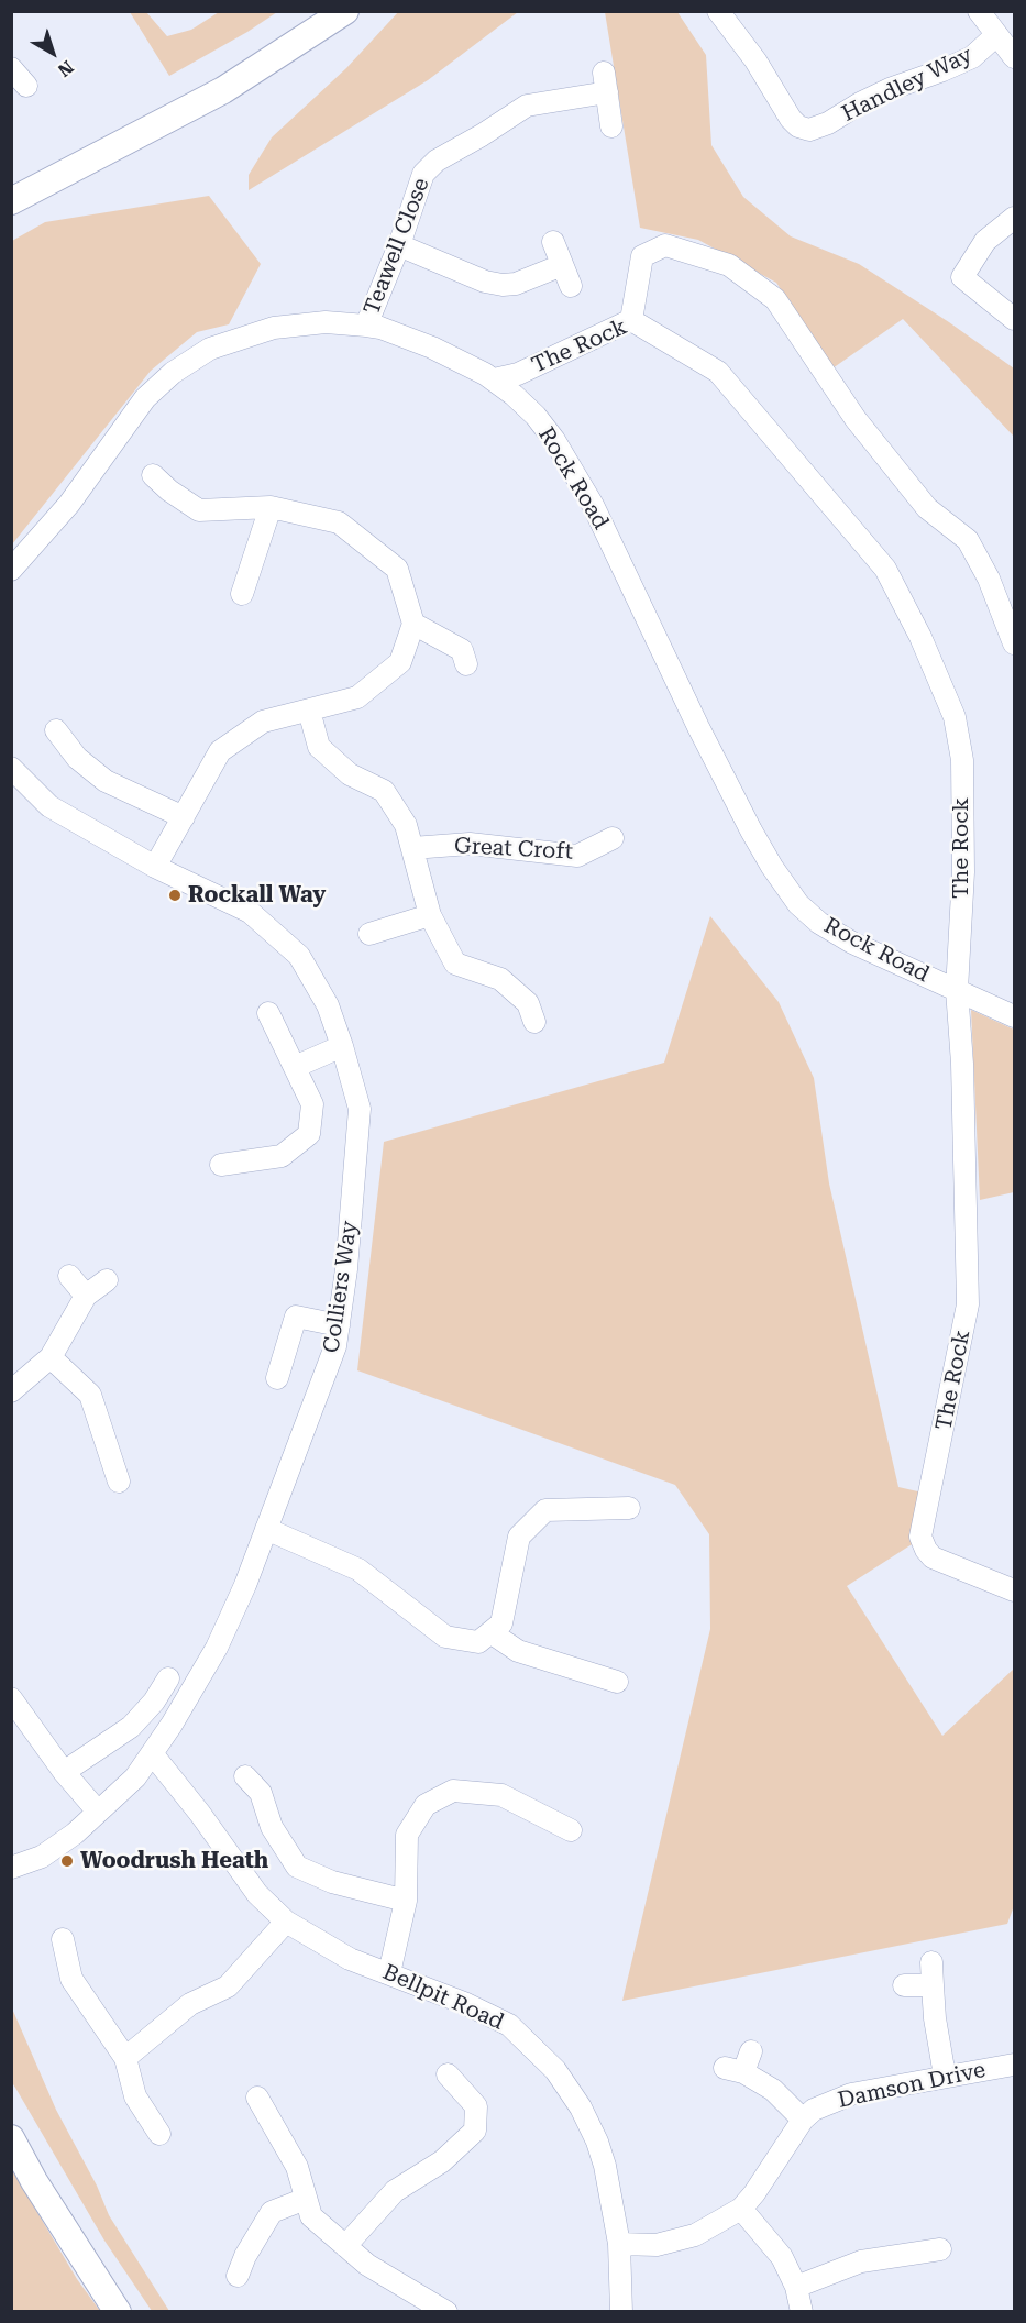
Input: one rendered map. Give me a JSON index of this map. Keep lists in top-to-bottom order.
{
  "streets": {
    "street": [
      "Handley Way",
      "Teawell Close",
      "The Rock",
      "Rock Road",
      "Great Croft",
      "Colliers Way",
      "Bellpit Road",
      "Damson Drive"
    ]
  },
  "crossings": [
    ["Teawell Close", "Rock Road"],
    ["The Rock", "Rock Road"],
    ["Colliers Way", "Bellpit Road"],
    ["Bellpit Road", "Damson Drive"]
  ],
  "places": ["Rockall Way", "Woodrush Heath"],
  "north": "bottom right"
}
